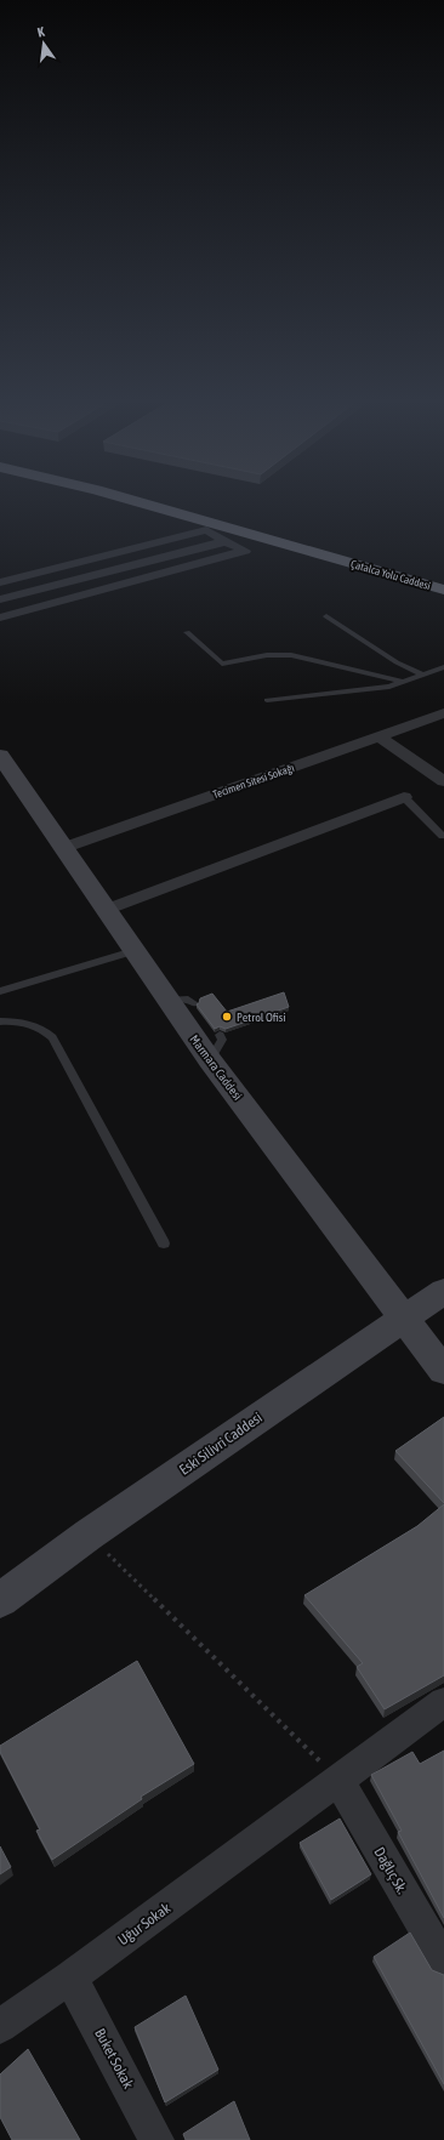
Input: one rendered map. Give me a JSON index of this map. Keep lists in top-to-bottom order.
{
  "streets": {
    "highway": ["Çatalca Yolu Caddesi"],
    "main road": ["Marmara Caddesi", "Eski Silivri Caddesi"],
    "street": [
      "Tecimen Sitesi Sokağı",
      "Dağlıç Sk.",
      "Uğur Sokak",
      "Buket Sokak"
    ]
  },
  "crossings": [
    ["Tecimen Sitesi Sokağı", "Marmara Caddesi"],
    ["Marmara Caddesi", "Eski Silivri Caddesi"],
    ["Dağlıç Sk.", "Uğur Sokak"],
    ["Uğur Sokak", "Buket Sokak"]
  ],
  "places": ["Petrol Ofisi"],
  "north": "top"
}
